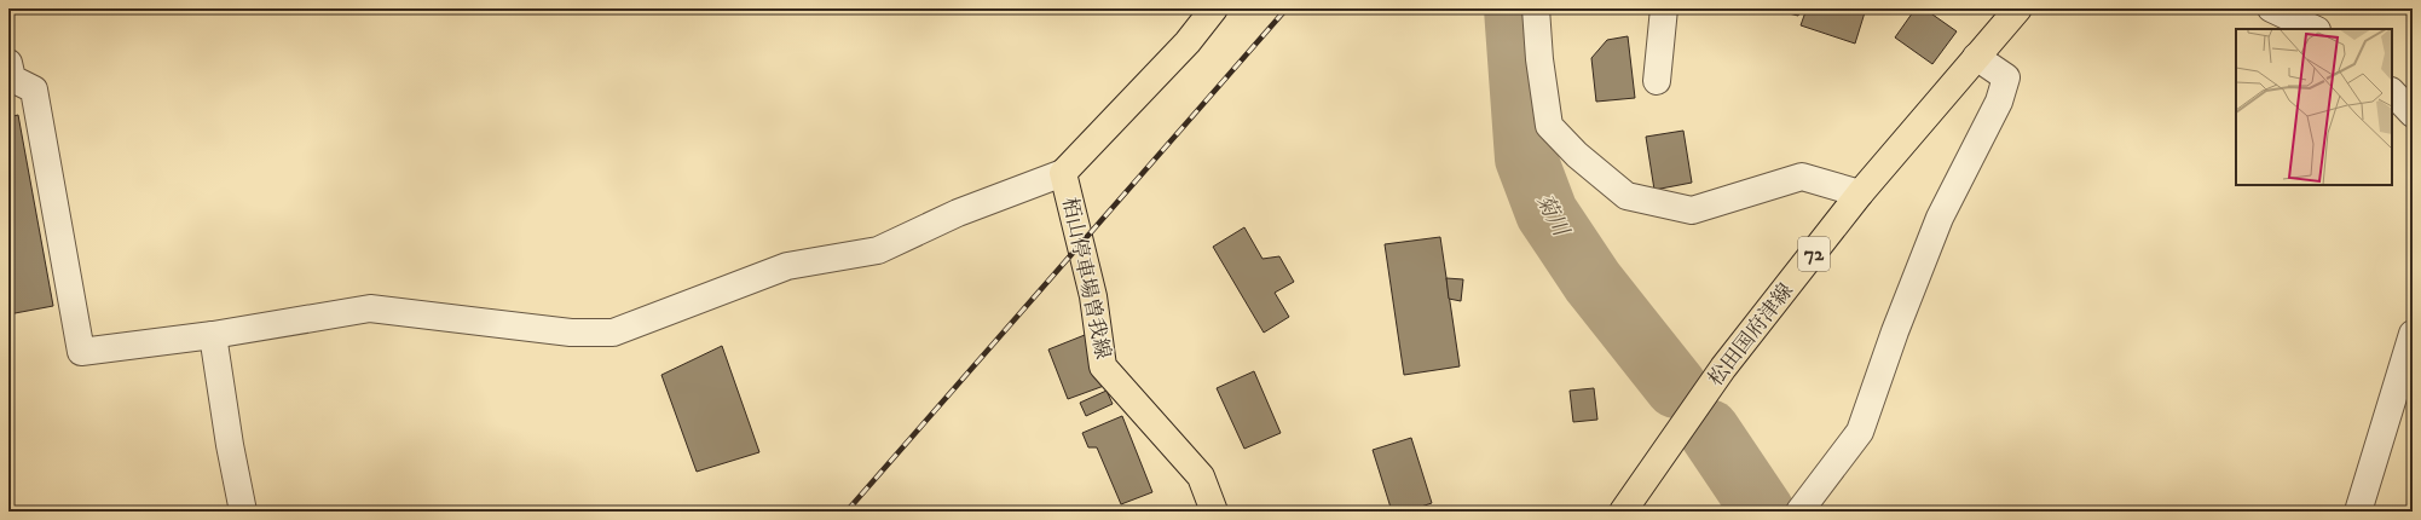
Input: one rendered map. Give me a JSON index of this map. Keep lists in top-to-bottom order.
{
  "streets": {
    "main road": ["72", "栢山停車場曽我線", "松田国府津線"]
  },
  "water": ["菊川"]
}
